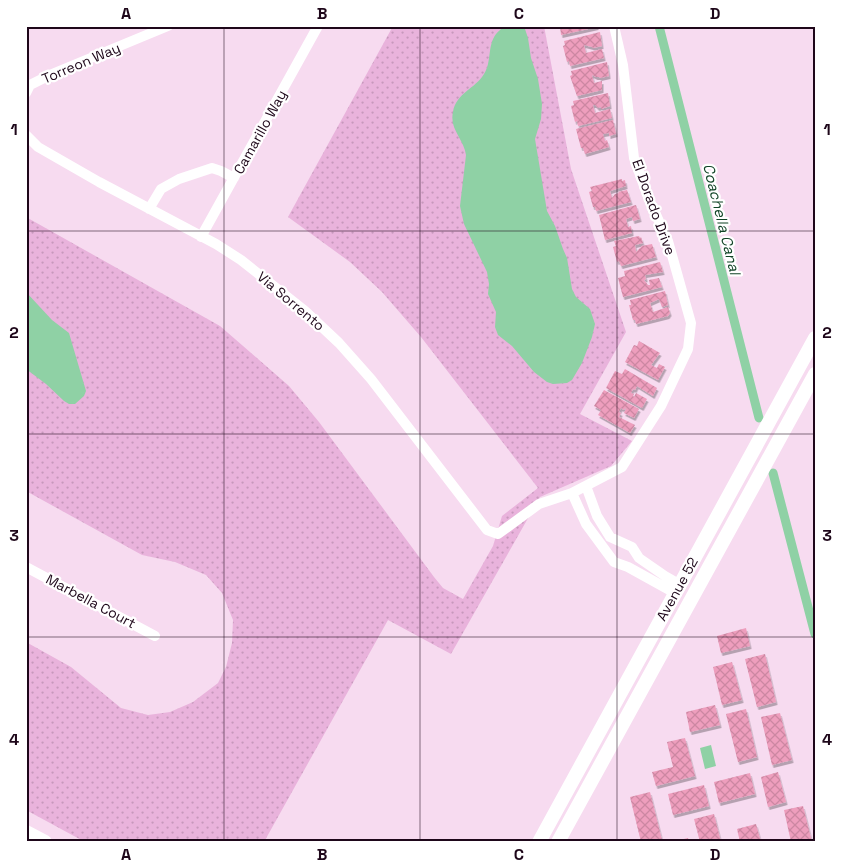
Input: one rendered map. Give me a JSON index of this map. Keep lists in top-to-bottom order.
{
  "streets": {
    "main road": ["Avenue 52"],
    "street": [
      "Torreon Way",
      "Camarillo Way",
      "El Dorado Drive",
      "Via Sorrento",
      "Marbella Court"
    ]
  },
  "crossings": [
    ["Camarillo Way", "Via Sorrento"],
    ["El Dorado Drive", "Via Sorrento"]
  ],
  "water": ["Coachella Canal"],
  "grid": {
    "columns": [
      "A",
      "B",
      "C",
      "D"
    ],
    "rows": [
      "1",
      "2",
      "3",
      "4"
    ]
  }
}
